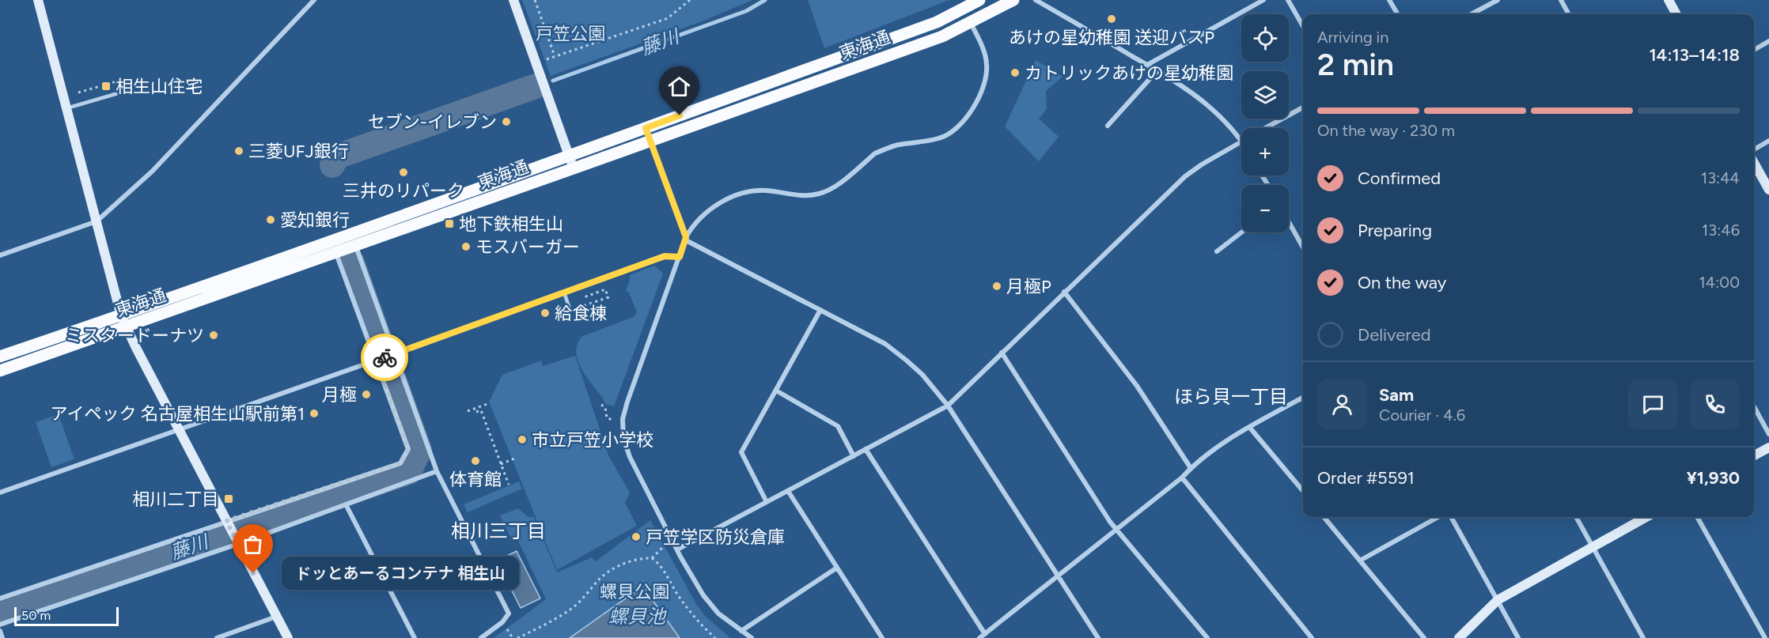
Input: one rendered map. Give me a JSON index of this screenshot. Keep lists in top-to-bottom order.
{
  "streets": {
    "main road": ["東海通"]
  },
  "districts": ["ほら貝一丁目", "相川三丁目"],
  "water": ["藤川", "螺貝池"],
  "parks": ["戸笠公園", "螺貝公園"],
  "places": {
    "other": [
      "あけの星幼稚園 送迎バスP",
      "カトリックあけの星幼稚園",
      "セブン-イレブン",
      "三菱UFJ銀行",
      "三井のリパーク",
      "愛知銀行",
      "モスバーガー",
      "月極P",
      "給食棟",
      "ミスタードーナツ",
      "月極",
      "アイペック 名古屋相生山駅前第1",
      "市立戸笠小学校",
      "体育館",
      "戸笠学区防災倉庫",
      "ドッとあーるコンテナ 相生山"
    ],
    "transit": ["相生山住宅", "地下鉄相生山", "相川二丁目"]
  },
  "scale_bar": "50 m",
  "page": {
    "map_buttons": ["+", "−"],
    "heading": ["2 min", "Arriving in", "14:13–14:18"],
    "panel": [
      "Sam",
      "Courier · 4.6",
      "Order #5591",
      "¥1,930"
    ],
    "bar": "On the way · 230 m",
    "list": [
      ["Confirmed", "13:44"],
      ["Preparing", "13:46"],
      ["On the way", "14:00"],
      "Delivered"
    ],
    "bubble": "ドッとあーるコンテナ 相生山",
    "scale": "50 m"
  }
}
